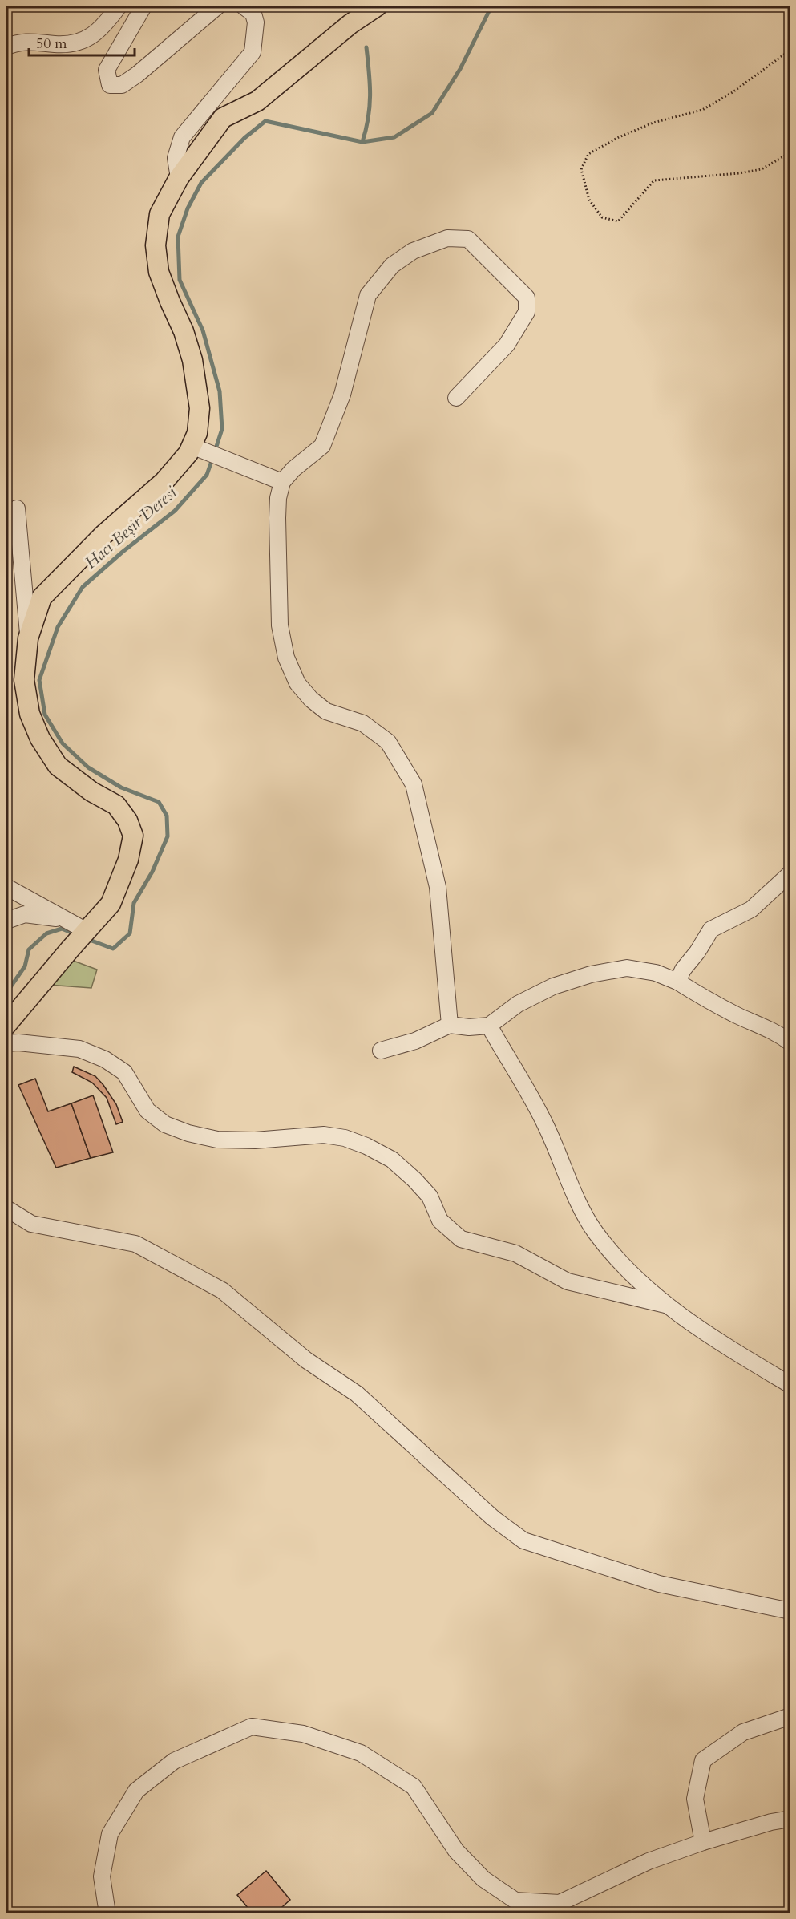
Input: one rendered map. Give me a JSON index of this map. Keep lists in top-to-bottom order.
{
  "water": ["Hacı Beşir Deresi"],
  "scale_bar": "50 m"
}
